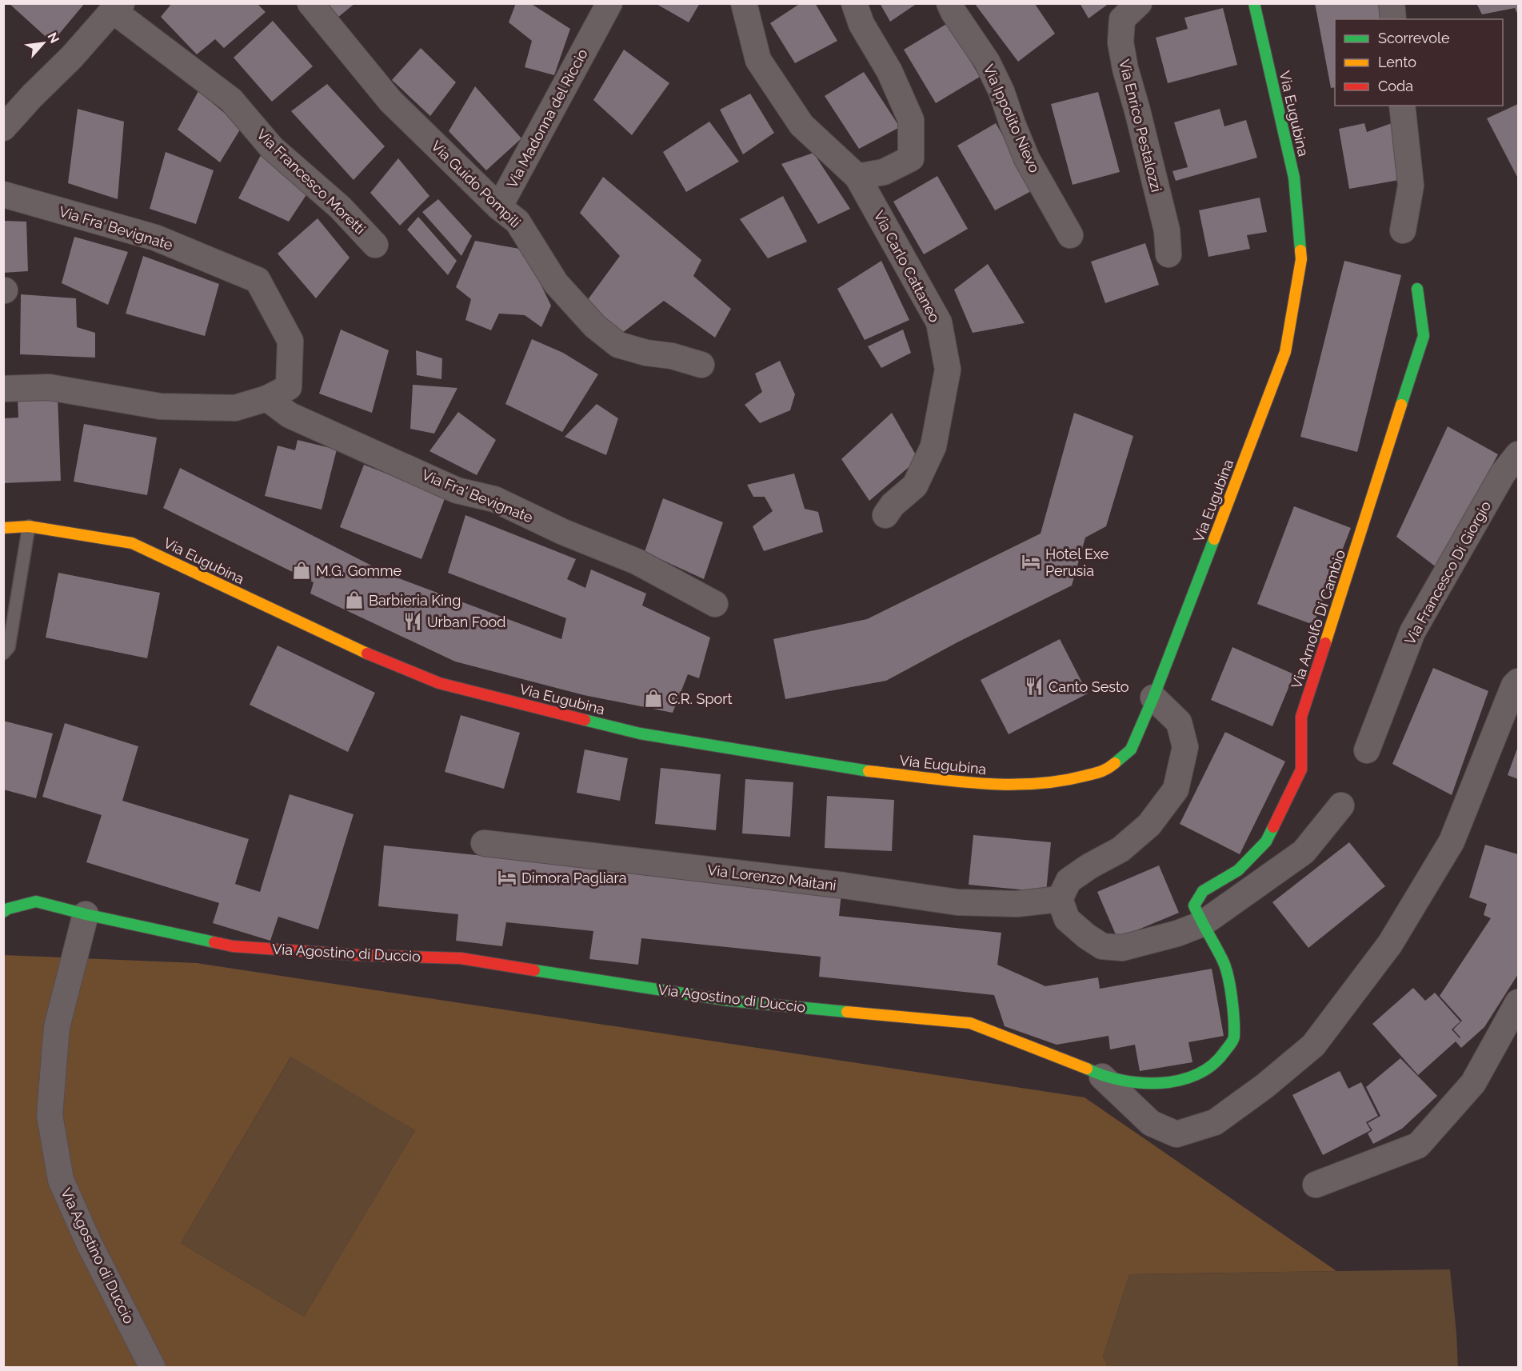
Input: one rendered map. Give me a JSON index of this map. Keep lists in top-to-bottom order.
{
  "streets": {
    "street": [
      "Via Eugubina",
      "Via Madonna del Riccio",
      "Via Ippolito Nievo",
      "Via Enrico Pestalozzi",
      "Via Francesco Moretti",
      "Via Guido Pompili",
      "Via Fra' Bevignate",
      "Via Carlo Cattaneo",
      "Via Francesco Di Giorgio",
      "Via Arnolfo Di Cambio",
      "Via Lorenzo Maitani",
      "Via Agostino di Duccio"
    ]
  },
  "crossings": [
    ["Via Madonna del Riccio", "Via Guido Pompili"],
    ["Via Arnolfo Di Cambio", "Via Agostino di Duccio"]
  ],
  "places": {
    "hotel": ["Hotel Exe Perusia", "Dimora Pagliara"],
    "shop": ["M.G. Gomme", "Barbieria King", "C.R. Sport"],
    "restaurant": ["Urban Food", "Canto Sesto"]
  },
  "legend": ["Scorrevole", "Lento", "Coda"],
  "north": "top right"
}
